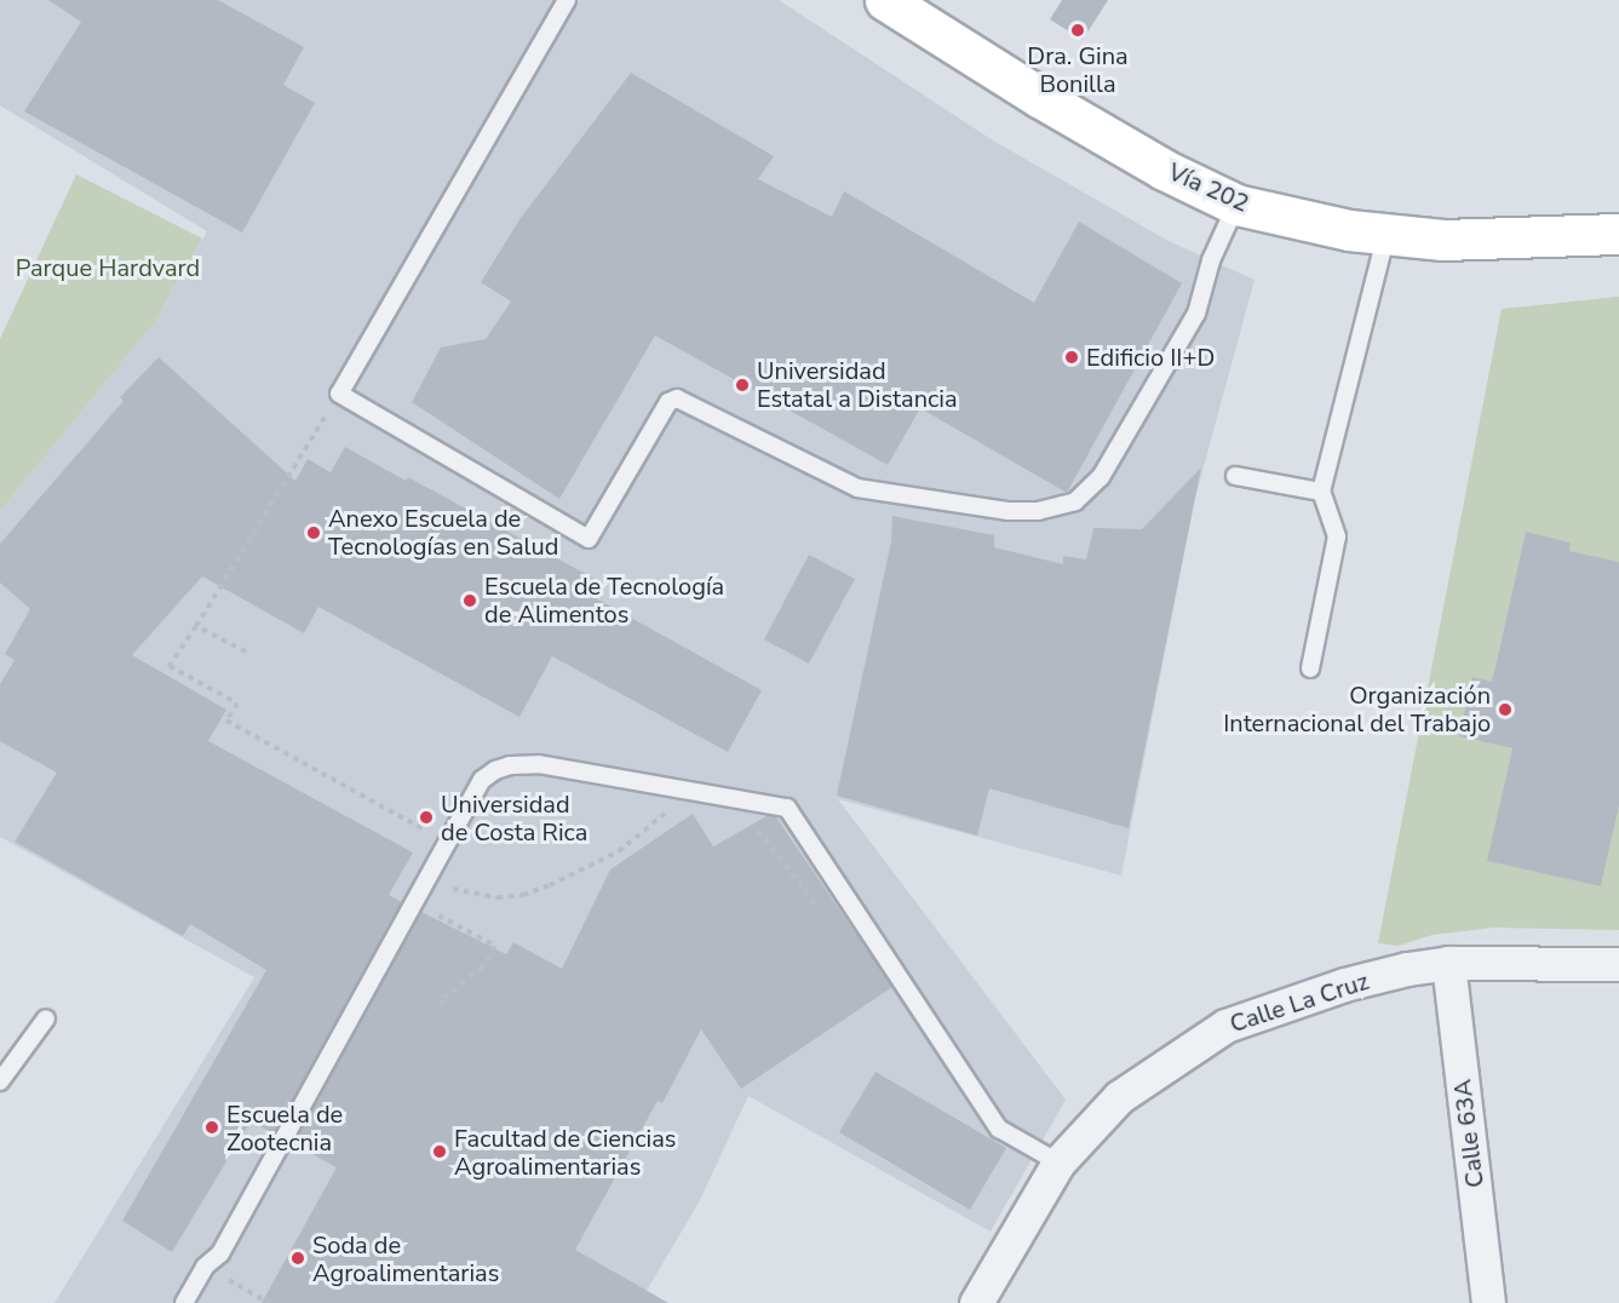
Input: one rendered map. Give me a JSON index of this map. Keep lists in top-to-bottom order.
{
  "streets": {
    "main road": ["Vía 202"],
    "street": ["Calle La Cruz", "Calle 63A"]
  },
  "crossings": [
    ["Calle La Cruz", "Calle 63A"]
  ],
  "parks": ["Parque Hardvard"],
  "places": [
    "Dra. Gina Bonilla",
    "Edificio II+D",
    "Universidad Estatal a Distancia",
    "Anexo Escuela de Tecnologías en Salud",
    "Escuela de Tecnología de Alimentos",
    "Organización Internacional del Trabajo",
    "Universidad de Costa Rica",
    "Escuela de Zootecnia",
    "Facultad de Ciencias Agroalimentarias",
    "Soda de Agroalimentarias"
  ]
}
